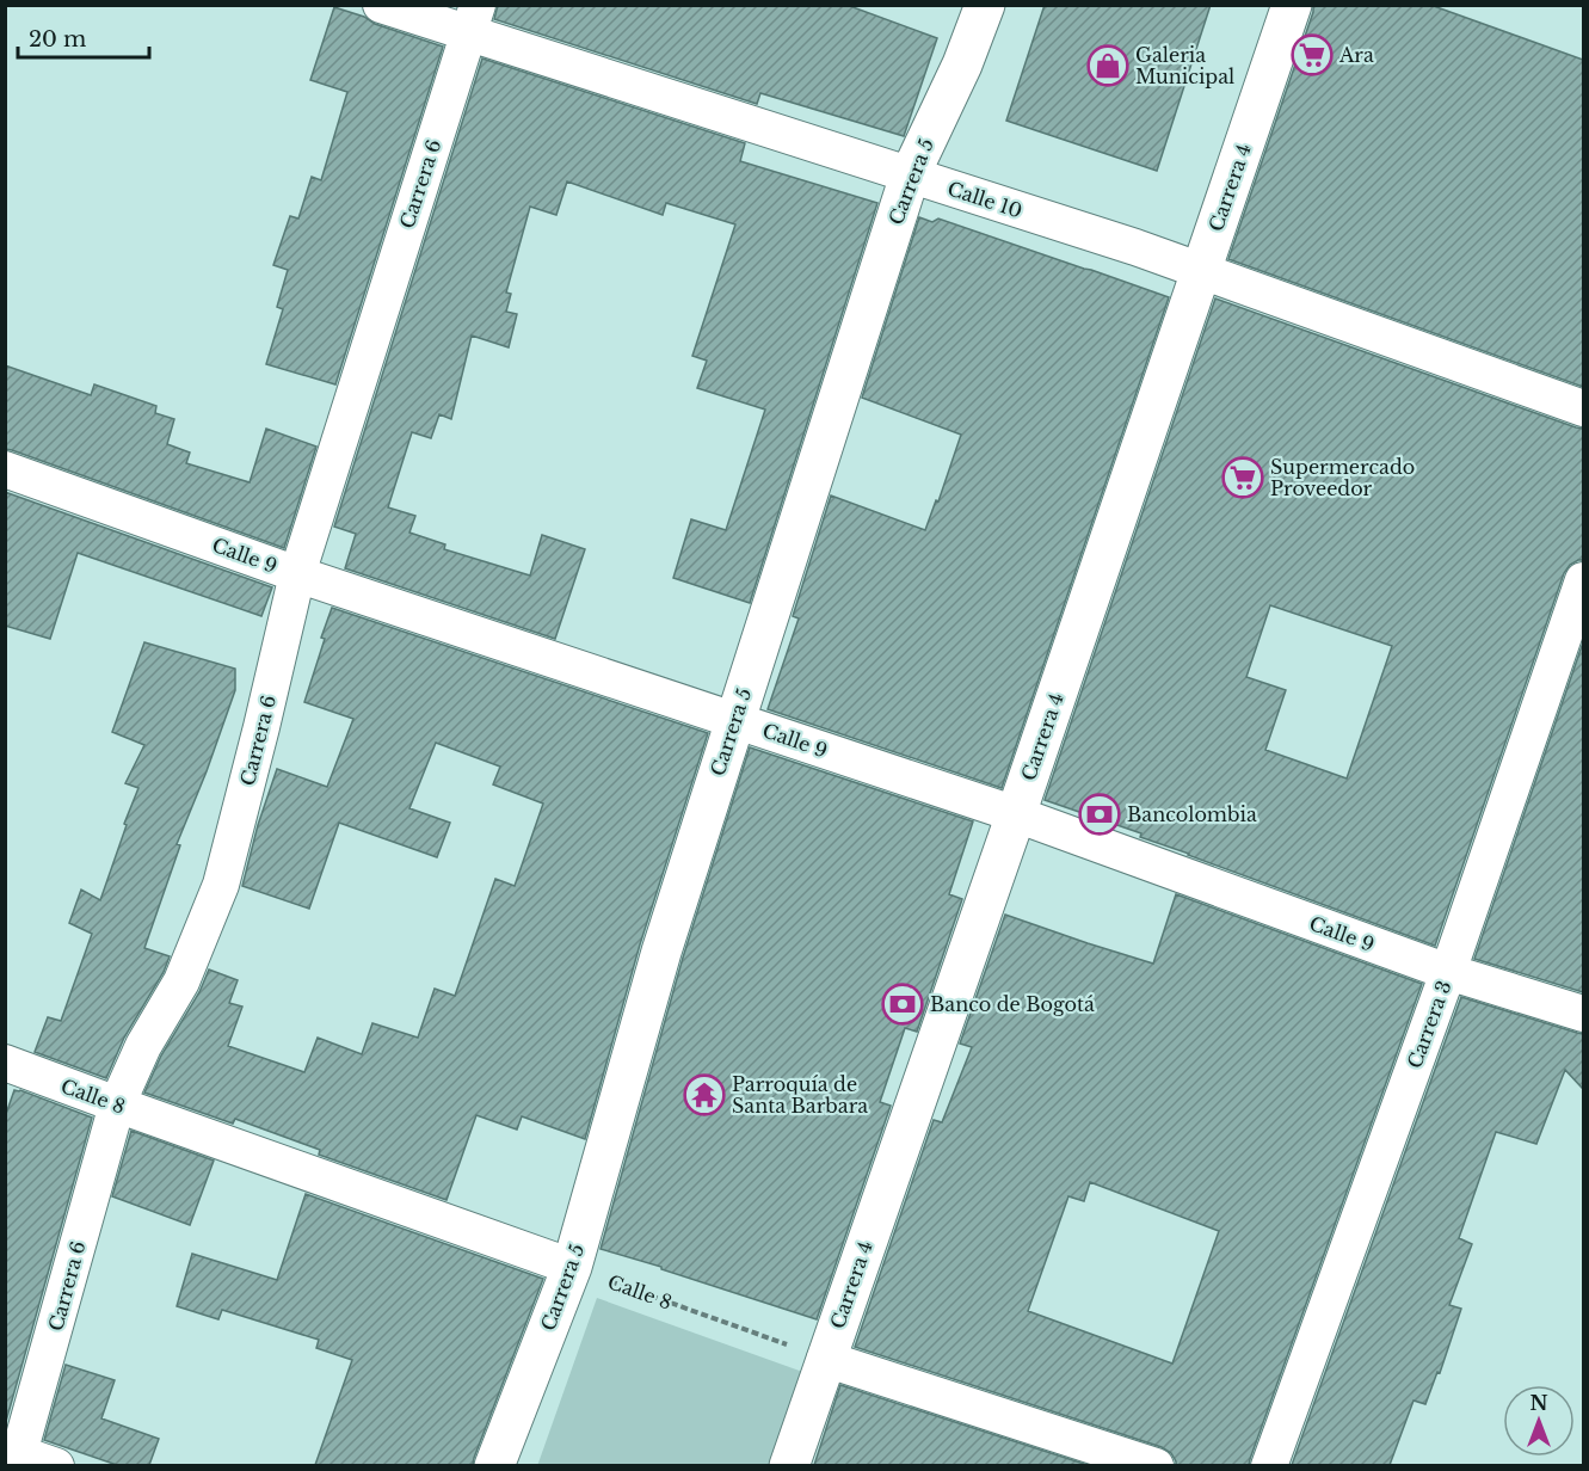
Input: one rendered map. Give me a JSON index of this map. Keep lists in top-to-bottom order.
{
  "streets": {
    "street": [
      "Carrera 5",
      "Carrera 6",
      "Carrera 4",
      "Calle 10",
      "Calle 9",
      "Carrera 3",
      "Calle 8"
    ]
  },
  "crossings": [
    ["Carrera 5", "Calle 10"],
    ["Carrera 5", "Calle 9"],
    ["Carrera 5", "Calle 8"],
    ["Carrera 6", "Calle 10"],
    ["Carrera 6", "Calle 9"],
    ["Carrera 6", "Calle 8"],
    ["Carrera 4", "Calle 10"],
    ["Carrera 4", "Calle 9"],
    ["Carrera 4", "Calle 8"],
    ["Calle 9", "Carrera 3"]
  ],
  "places": {
    "supermarket": ["Ara", "Supermercado Proveedor"],
    "shop": ["Galeria Municipal"],
    "bank": ["Bancolombia", "Banco de Bogotá"],
    "temple": ["Parroquía de Santa Barbara"]
  },
  "scale_bar": "20 m",
  "north": "top"
}
